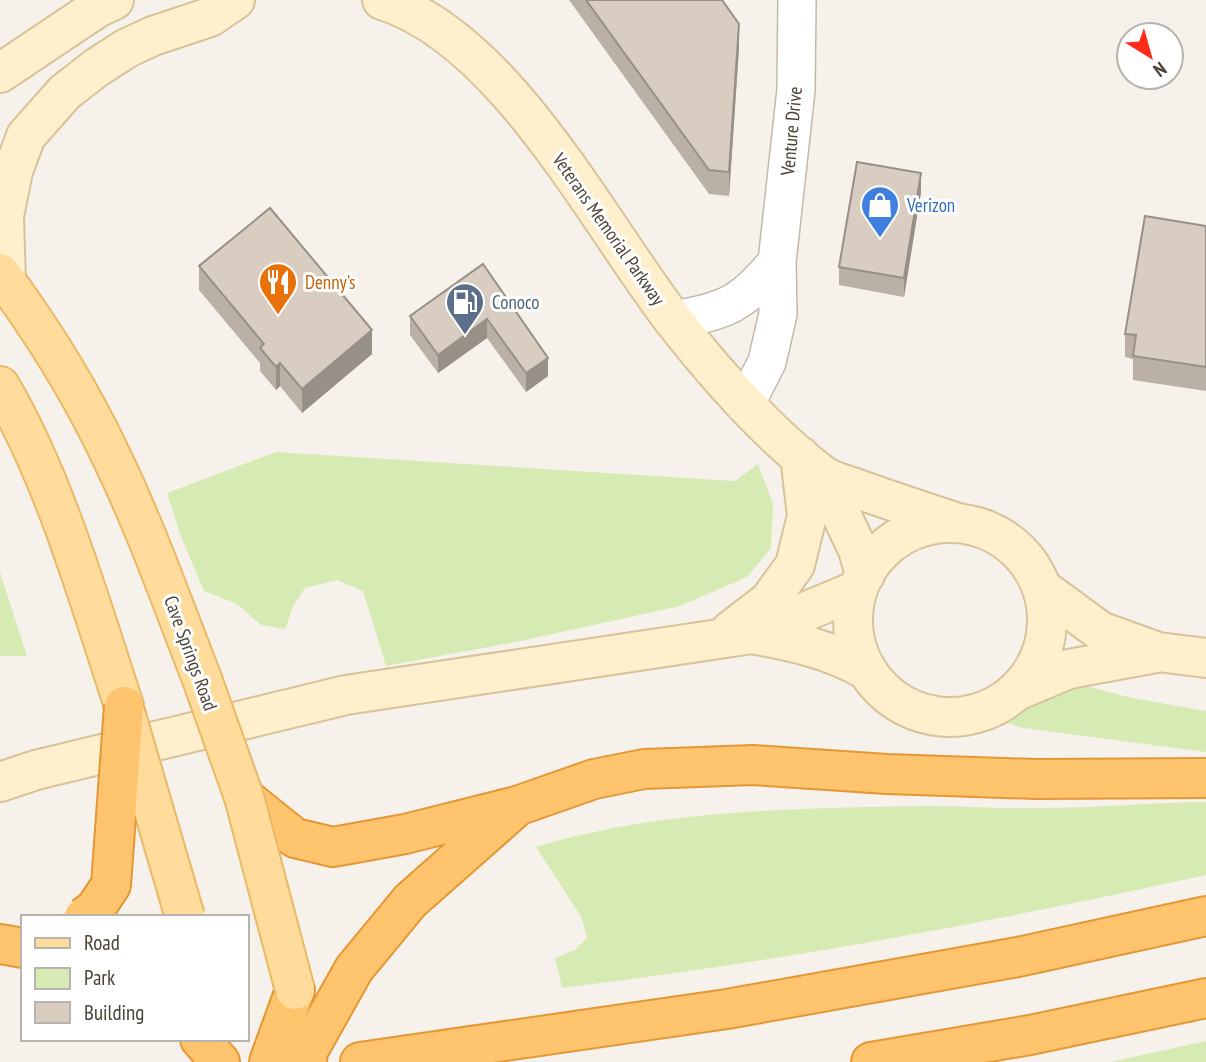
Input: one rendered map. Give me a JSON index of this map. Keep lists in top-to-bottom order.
{
  "streets": {
    "main road": ["Veterans Memorial Parkway", "Cave Springs Road"],
    "street": ["Venture Drive"]
  },
  "crossings": [
    ["Venture Drive", "Veterans Memorial Parkway"]
  ],
  "places": {
    "shop": ["Verizon"],
    "restaurant": ["Denny's"],
    "fuel station": ["Conoco"]
  },
  "legend": ["Road", "Park", "Building"],
  "north": "bottom right"
}
